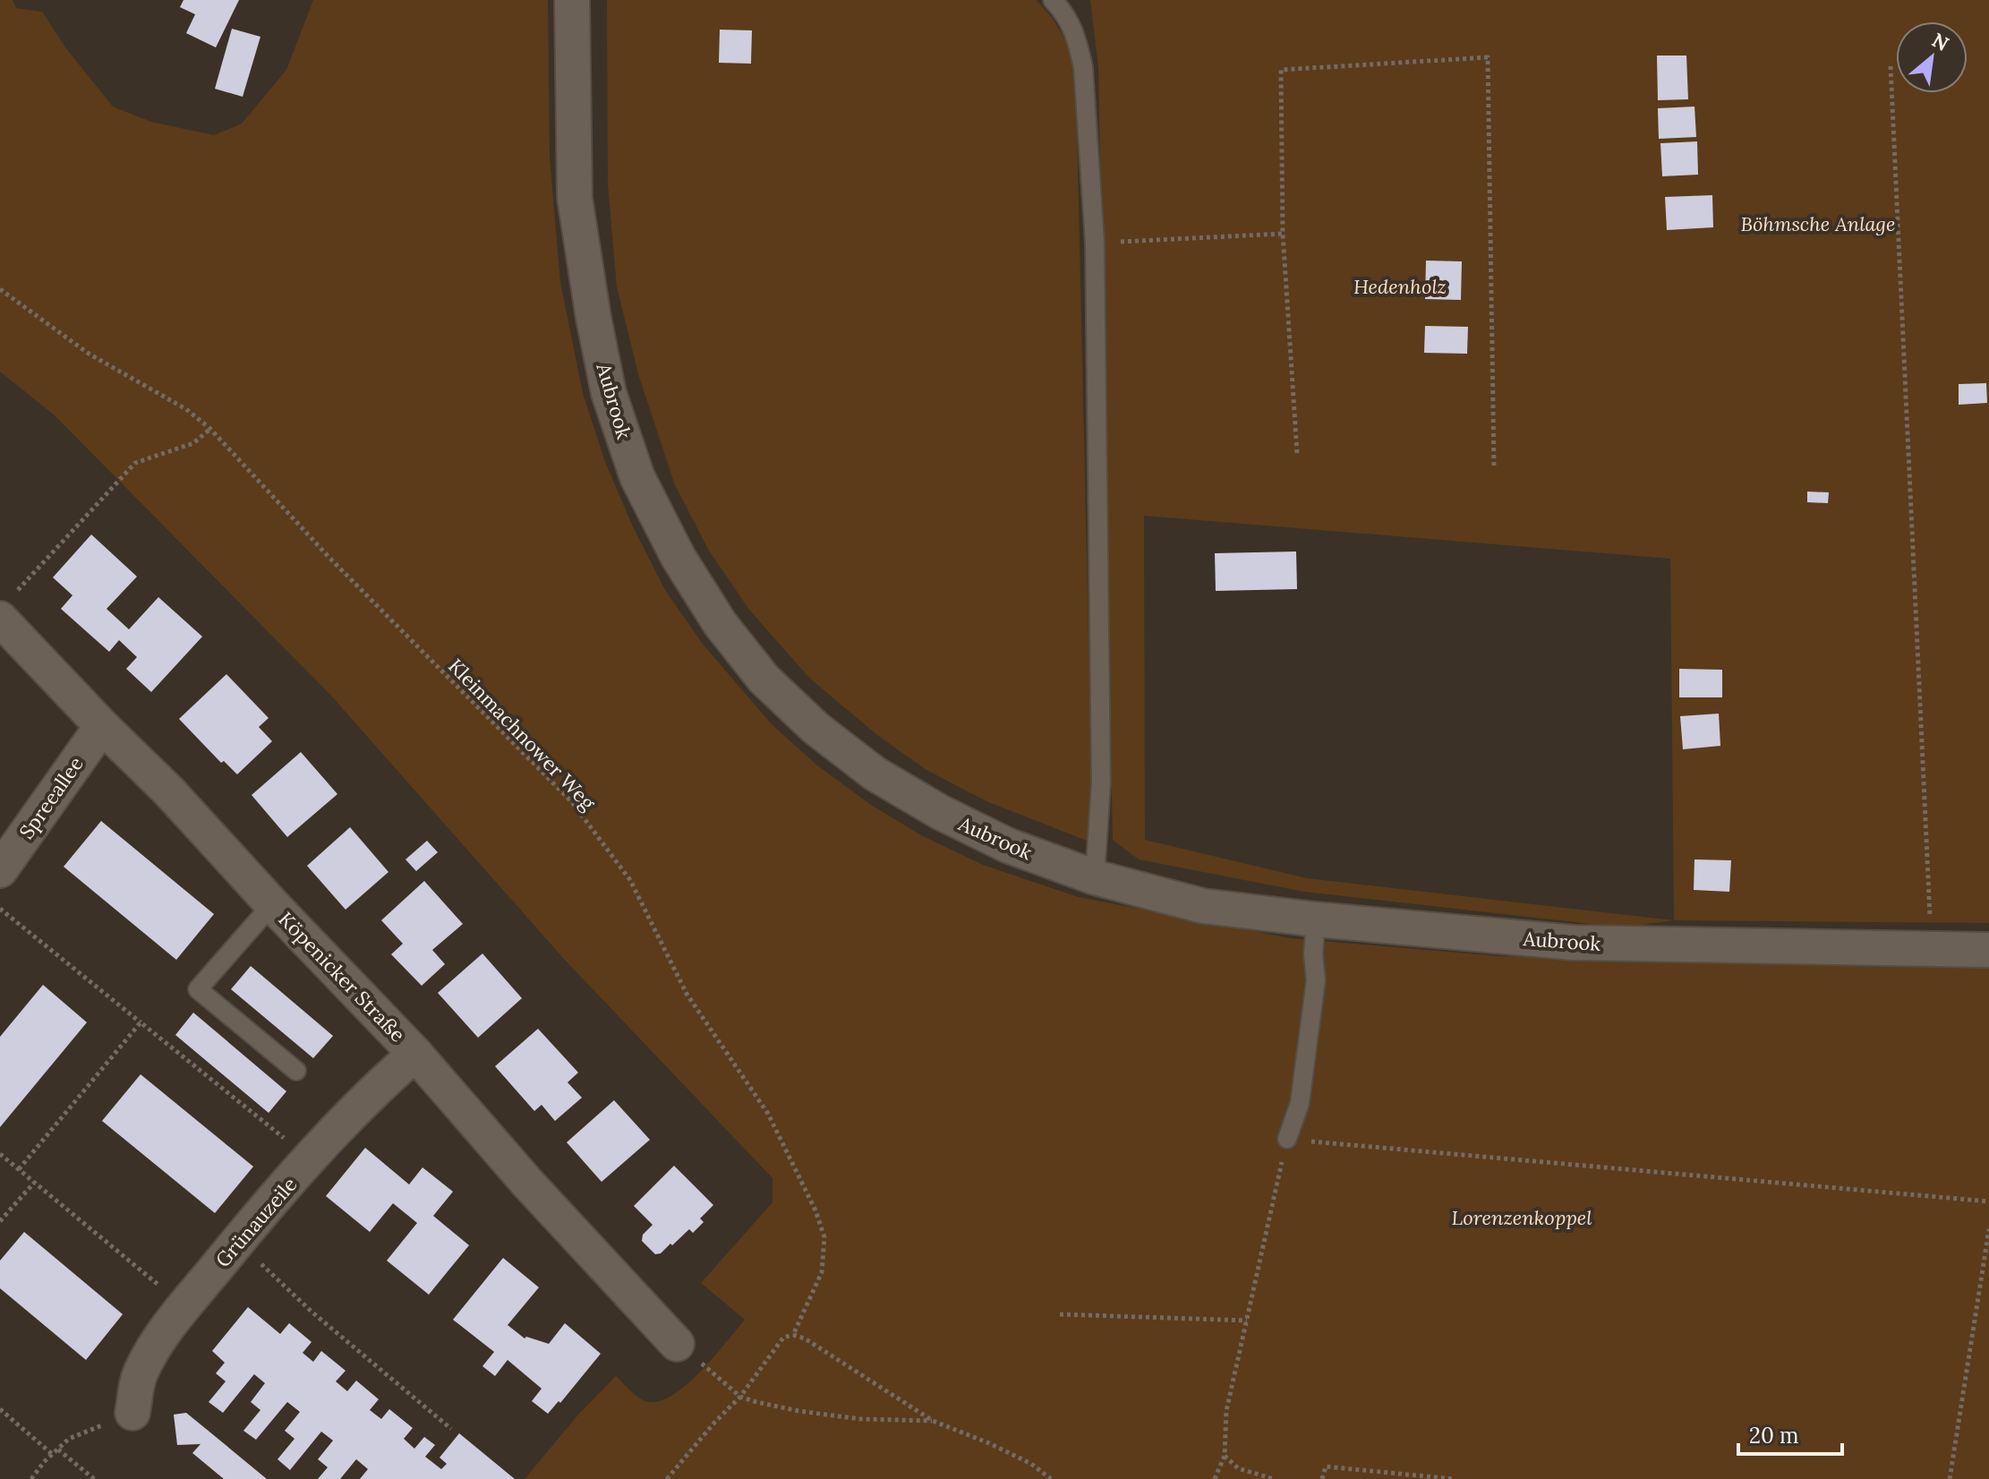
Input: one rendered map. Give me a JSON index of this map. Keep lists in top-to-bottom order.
{
  "streets": {
    "street": [
      "Aubrook",
      "Spreeallee",
      "Köpenicker Straße",
      "Grünauzeile"
    ],
    "path": ["Kleinmachnower Weg"]
  },
  "crossings": [
    ["Spreeallee", "Köpenicker Straße"],
    ["Köpenicker Straße", "Grünauzeile"]
  ],
  "parks": ["Böhmsche Anlage", "Hedenholz", "Lorenzenkoppel"],
  "scale_bar": "20 m",
  "north": "top right"
}
